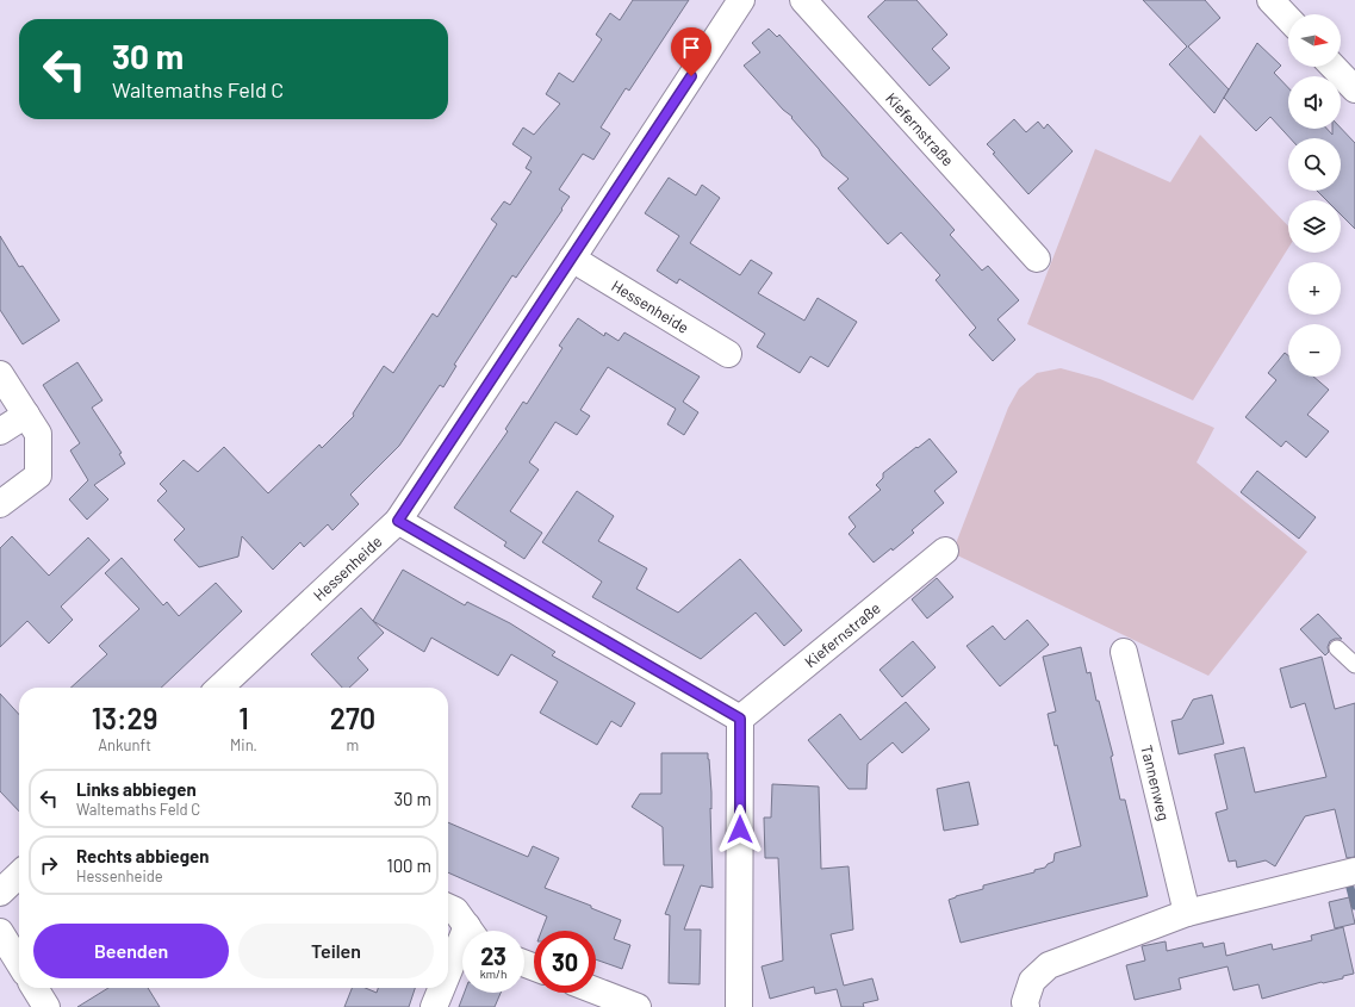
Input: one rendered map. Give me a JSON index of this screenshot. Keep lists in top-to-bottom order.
{
  "streets": {
    "street": ["Kiefernstraße", "Hessenheide", "Tannenweg"]
  },
  "north": "right",
  "page": {
    "map_buttons": ["+", "−"],
    "turn": ["30 m", "Waltemaths Feld C"],
    "eta": [
      "13:29",
      "Ankunft",
      "1",
      "Min.",
      "270",
      "m"
    ],
    "list": [
      {
        "name": "Links abbiegen",
        "note": "Waltemaths Feld C",
        "value": "30 m"
      },
      {
        "name": "Rechts abbiegen",
        "note": "Hessenheide",
        "value": "100 m"
      }
    ],
    "buttons": ["Beenden", "Teilen"],
    "speed": "23 km/h",
    "limit": "30"
  }
}
